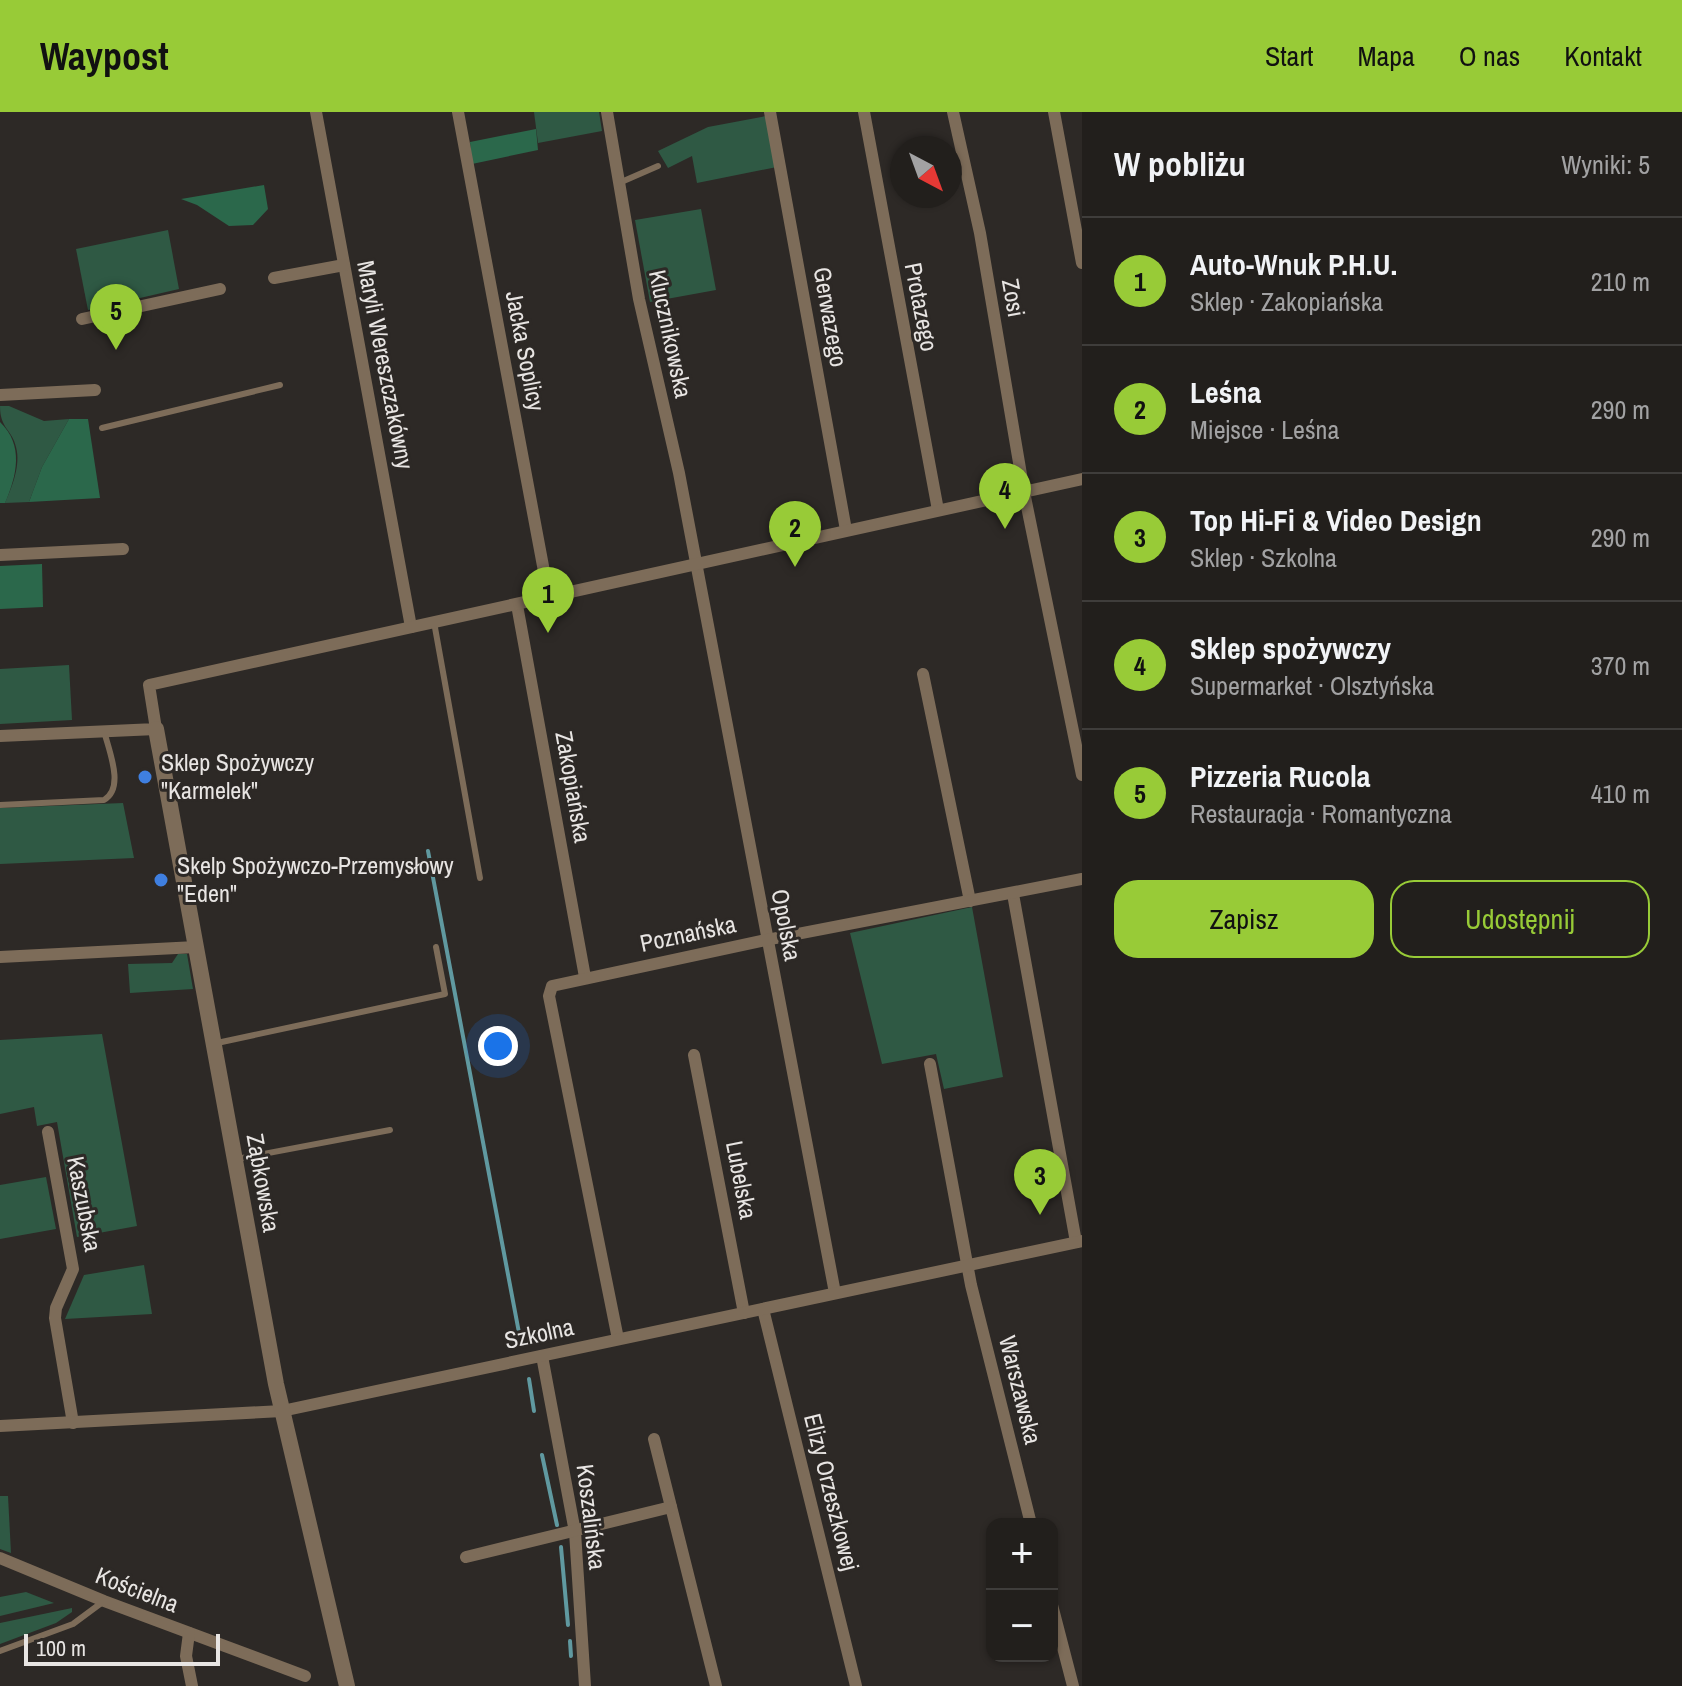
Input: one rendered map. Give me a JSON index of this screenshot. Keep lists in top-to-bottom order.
{
  "streets": {
    "street": [
      "Zosi",
      "Protazego",
      "Gerwazego",
      "Klucznikowska",
      "Jacka Soplicy",
      "Maryli Wereszczakówny",
      "Zakopiańska",
      "Opolska",
      "Poznańska",
      "Lubelska",
      "Ząbkowska",
      "Kaszubska",
      "Szkolna",
      "Warszawska",
      "Elizy Orzeszkowej",
      "Koszalińska",
      "Kościelna"
    ]
  },
  "crossings": [
    ["Klucznikowska", "Opolska"],
    ["Maryli Wereszczakówny", "Ząbkowska"],
    ["Zakopiańska", "Poznańska"],
    ["Opolska", "Poznańska"],
    ["Opolska", "Szkolna"],
    ["Poznańska", "Szkolna"],
    ["Lubelska", "Szkolna"],
    ["Ząbkowska", "Szkolna"],
    ["Kaszubska", "Szkolna"],
    ["Szkolna", "Warszawska"],
    ["Szkolna", "Elizy Orzeszkowej"],
    ["Szkolna", "Koszalińska"]
  ],
  "places": ["Sklep Spożywczy \"Karmelek\"", "Skelp Spożywczo-Przemysłowy \"Eden\""],
  "scale_bar": "100 m",
  "north": "bottom right",
  "page": {
    "header": "Waypost",
    "nav": [
      "Start",
      "Mapa",
      "O nas",
      "Kontakt"
    ],
    "heading": ["W pobliżu", "Wyniki: 5"],
    "list": [
      {
        "mark": "1",
        "name": "Auto-Wnuk P.H.U.",
        "note": "Sklep · Zakopiańska",
        "value": "210 m"
      },
      {
        "mark": "2",
        "name": "Leśna",
        "note": "Miejsce · Leśna",
        "value": "290 m"
      },
      {
        "mark": "3",
        "name": "Top Hi-Fi & Video Design",
        "note": "Sklep · Szkolna",
        "value": "290 m"
      },
      {
        "mark": "4",
        "name": "Sklep spożywczy",
        "note": "Supermarket · Olsztyńska",
        "value": "370 m"
      },
      {
        "mark": "5",
        "name": "Pizzeria Rucola",
        "note": "Restauracja · Romantyczna",
        "value": "410 m"
      }
    ],
    "pins": [
      "5",
      "4",
      "2",
      "1",
      "3"
    ],
    "buttons": ["Zapisz", "Udostępnij"],
    "map_buttons": ["+", "−"],
    "scale": "100 m"
  }
}
